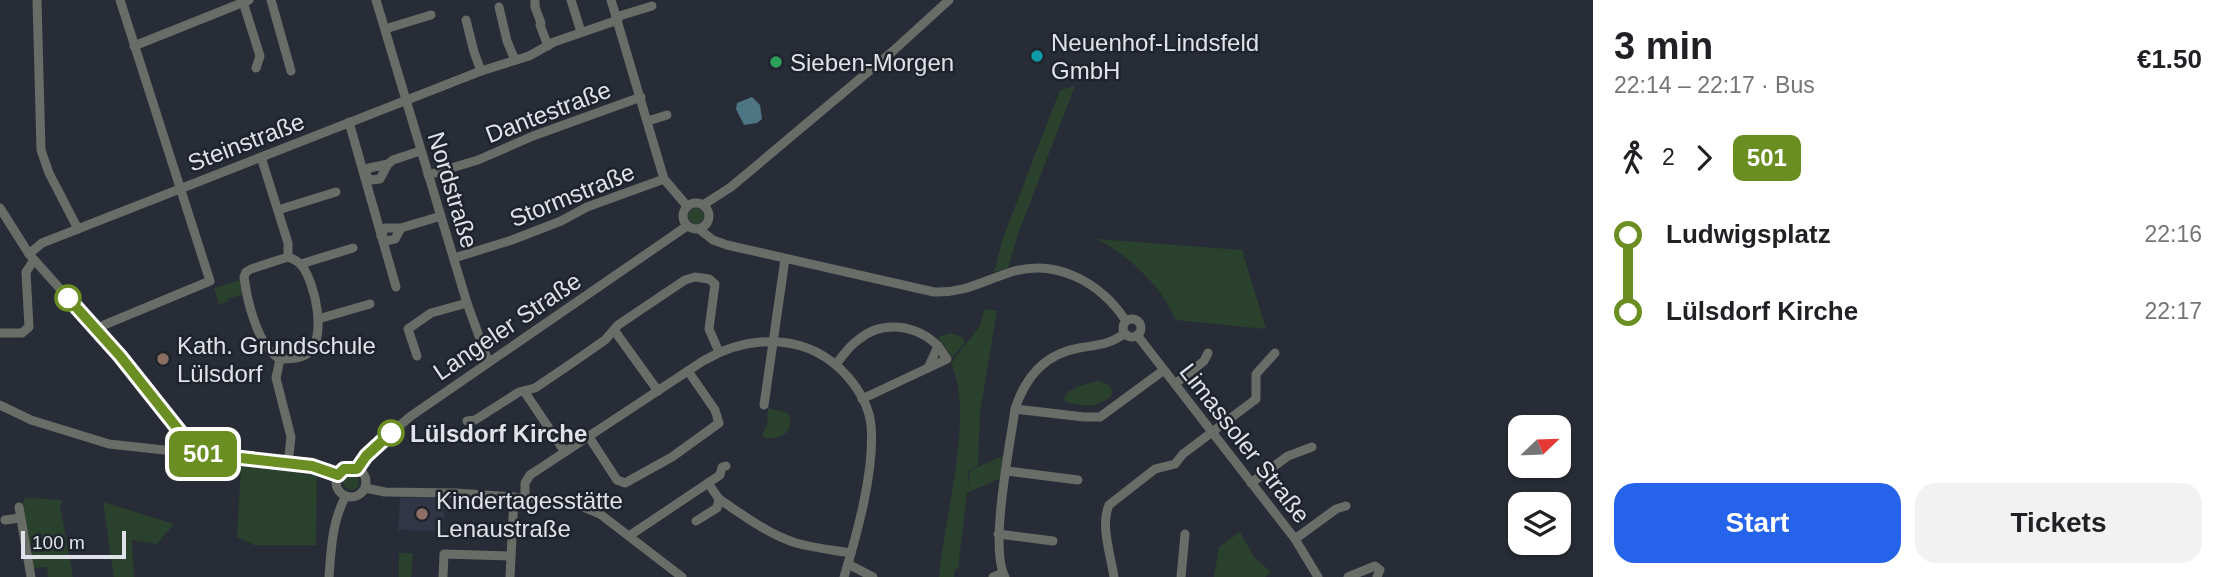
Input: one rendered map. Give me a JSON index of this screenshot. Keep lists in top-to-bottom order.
{
  "streets": {
    "street": [
      "Dantestraße",
      "Steinstraße",
      "Nordstraße",
      "Stormstraße",
      "Langeler Straße",
      "Limassoler Straße"
    ]
  },
  "crossings": [
    ["Dantestraße", "Nordstraße"],
    ["Steinstraße", "Nordstraße"],
    ["Nordstraße", "Stormstraße"],
    ["Nordstraße", "Langeler Straße"]
  ],
  "places": [
    "Neuenhof-Lindsfeld GmbH",
    "Sieben-Morgen",
    "Kath. Grundschule Lülsdorf",
    "Lülsdorf Kirche",
    "Kindertagesstätte Lenaustraße"
  ],
  "lines": ["bus line 501"],
  "scale_bar": "100 m",
  "north": "top right",
  "page": {
    "on_map": "501",
    "heading": ["3 min", "22:14 – 22:17 · Bus", "€1.50"],
    "legs": ["2", "501"],
    "list": [
      {
        "name": "Ludwigsplatz",
        "value": "22:16"
      },
      {
        "name": "Lülsdorf Kirche",
        "value": "22:17"
      }
    ],
    "buttons": ["Start", "Tickets"],
    "scale": "100 m"
  }
}
